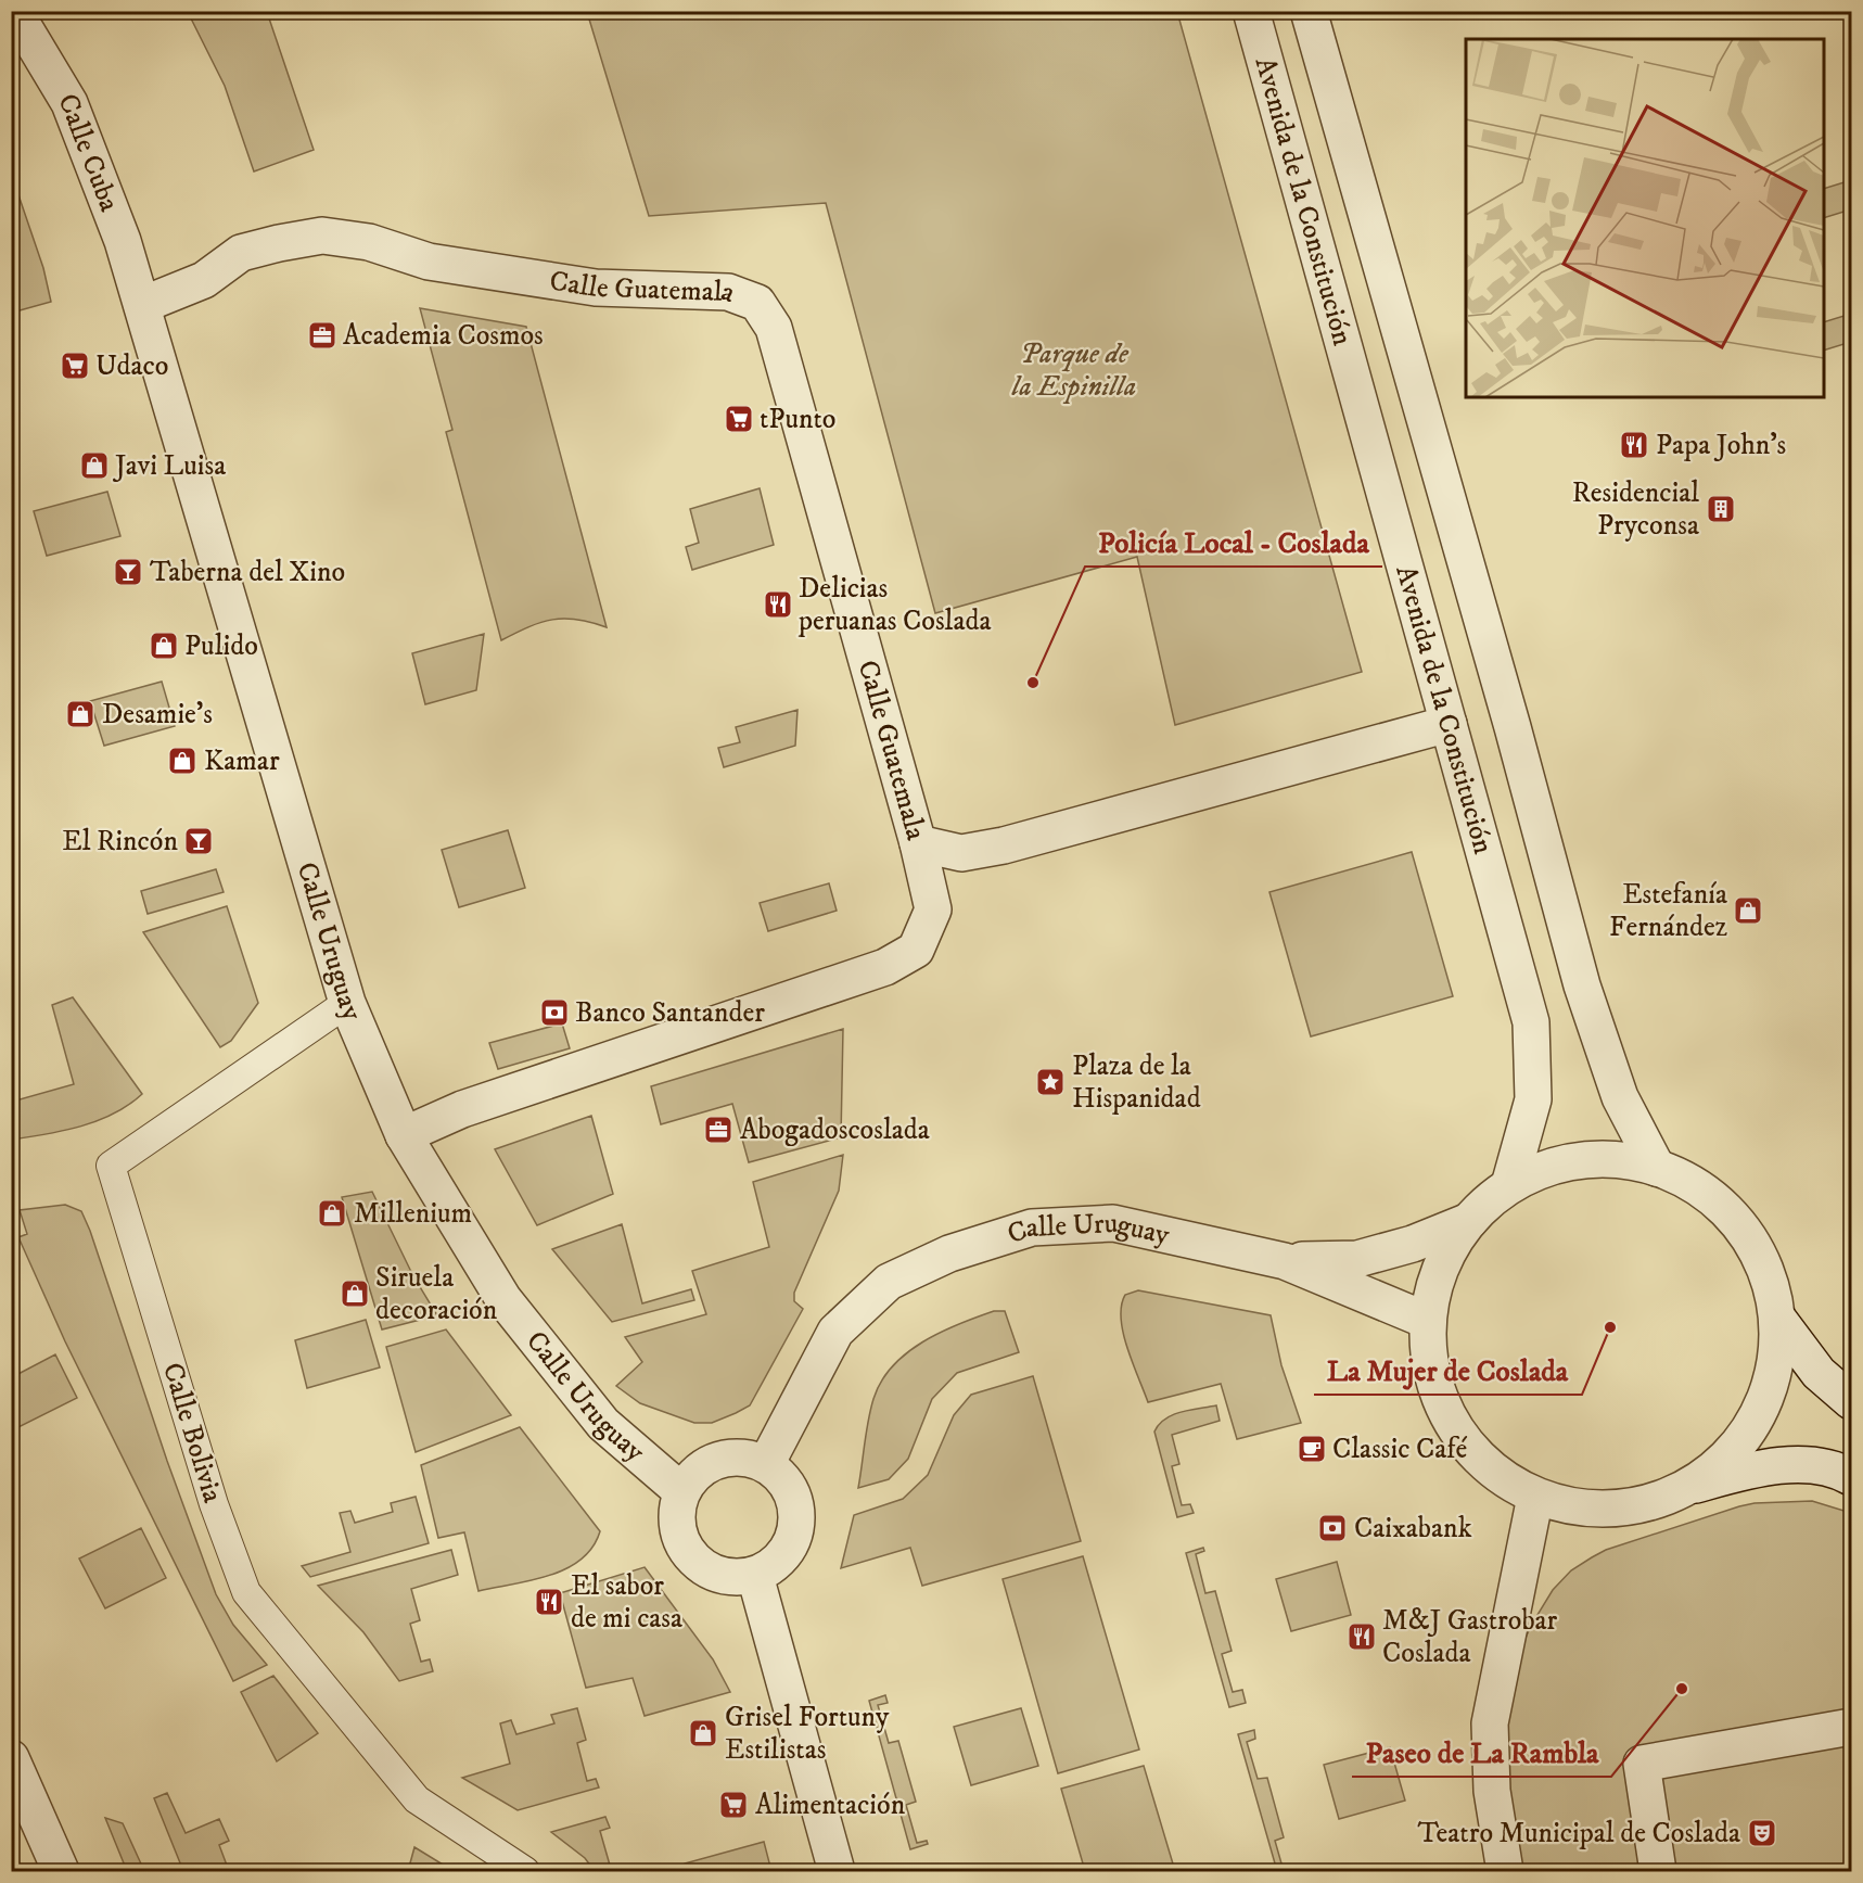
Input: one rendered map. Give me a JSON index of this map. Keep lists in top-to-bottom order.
{
  "streets": {
    "street": [
      "Calle Cuba",
      "Avenida de la Constitución",
      "Calle Guatemala",
      "Calle Uruguay"
    ],
    "lane": ["Calle Bolivia"]
  },
  "crossings": [
    ["Calle Cuba", "Calle Guatemala"],
    ["Calle Cuba", "Calle Uruguay"],
    ["Calle Guatemala", "Calle Uruguay"],
    ["Calle Uruguay", "Calle Bolivia"]
  ],
  "parks": ["Parque de la Espinilla"],
  "places": {
    "office": ["Academia Cosmos", "Abogadoscoslada"],
    "supermarket": ["Udaco", "tPunto", "Alimentación"],
    "restaurant": [
      "Papa John's",
      "Delicias peruanas Coslada",
      "El sabor de mi casa",
      "M&J Gastrobar Coslada"
    ],
    "shop": [
      "Javi Luisa",
      "Pulido",
      "Desamie's",
      "Kamar",
      "Estefanía Fernández",
      "Millenium",
      "Siruela decoración",
      "Grisel Fortuny Estilistas"
    ],
    "building": ["Residencial Pryconsa"],
    "bar": ["Taberna del Xino", "El Rincón"],
    "other": ["Policía Local - Coslada", "La Mujer de Coslada", "Paseo de La Rambla"],
    "bank": ["Banco Santander", "Caixabank"],
    "place": ["Plaza de la Hispanidad"],
    "cafe": ["Classic Café"],
    "theatre": ["Teatro Municipal de Coslada"]
  }
}
